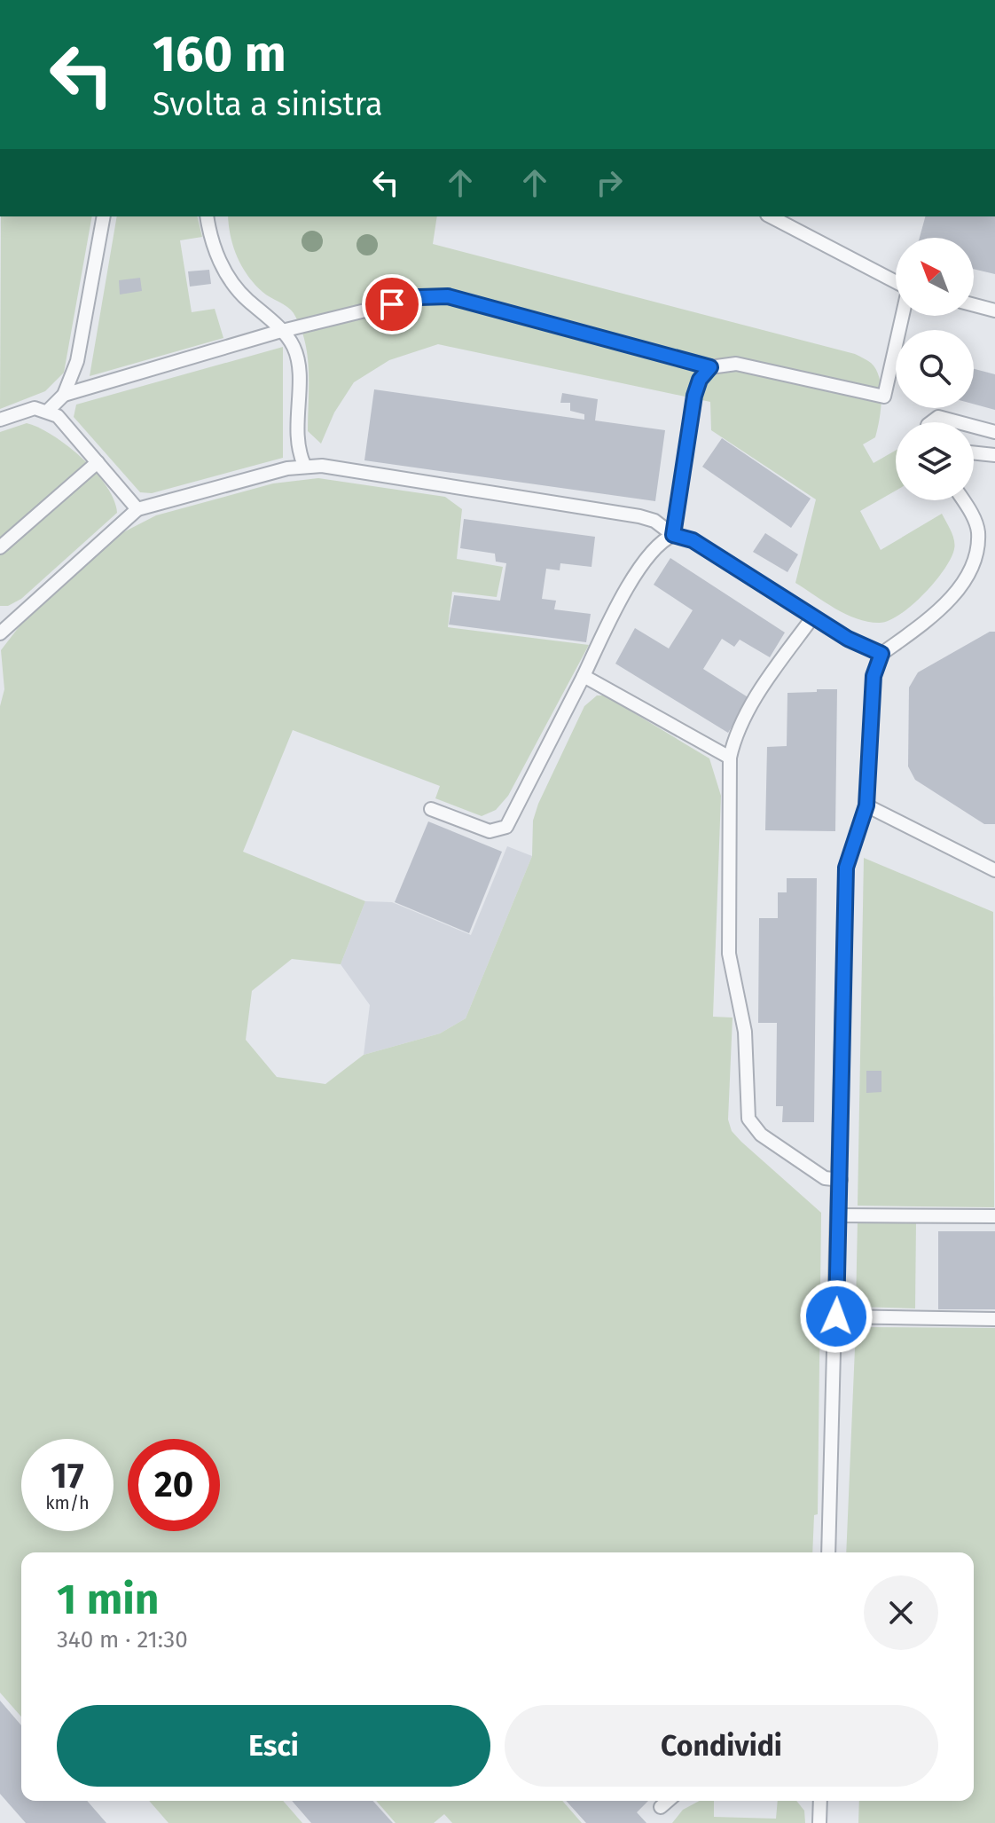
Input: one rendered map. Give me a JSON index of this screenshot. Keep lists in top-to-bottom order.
{
  "north": "top left",
  "page": {
    "turn": ["160 m", "Svolta a sinistra"],
    "speed": "17 km/h",
    "limit": "20",
    "heading": ["1 min", "340 m · 21:30"],
    "buttons": ["Esci", "Condividi"]
  }
}
